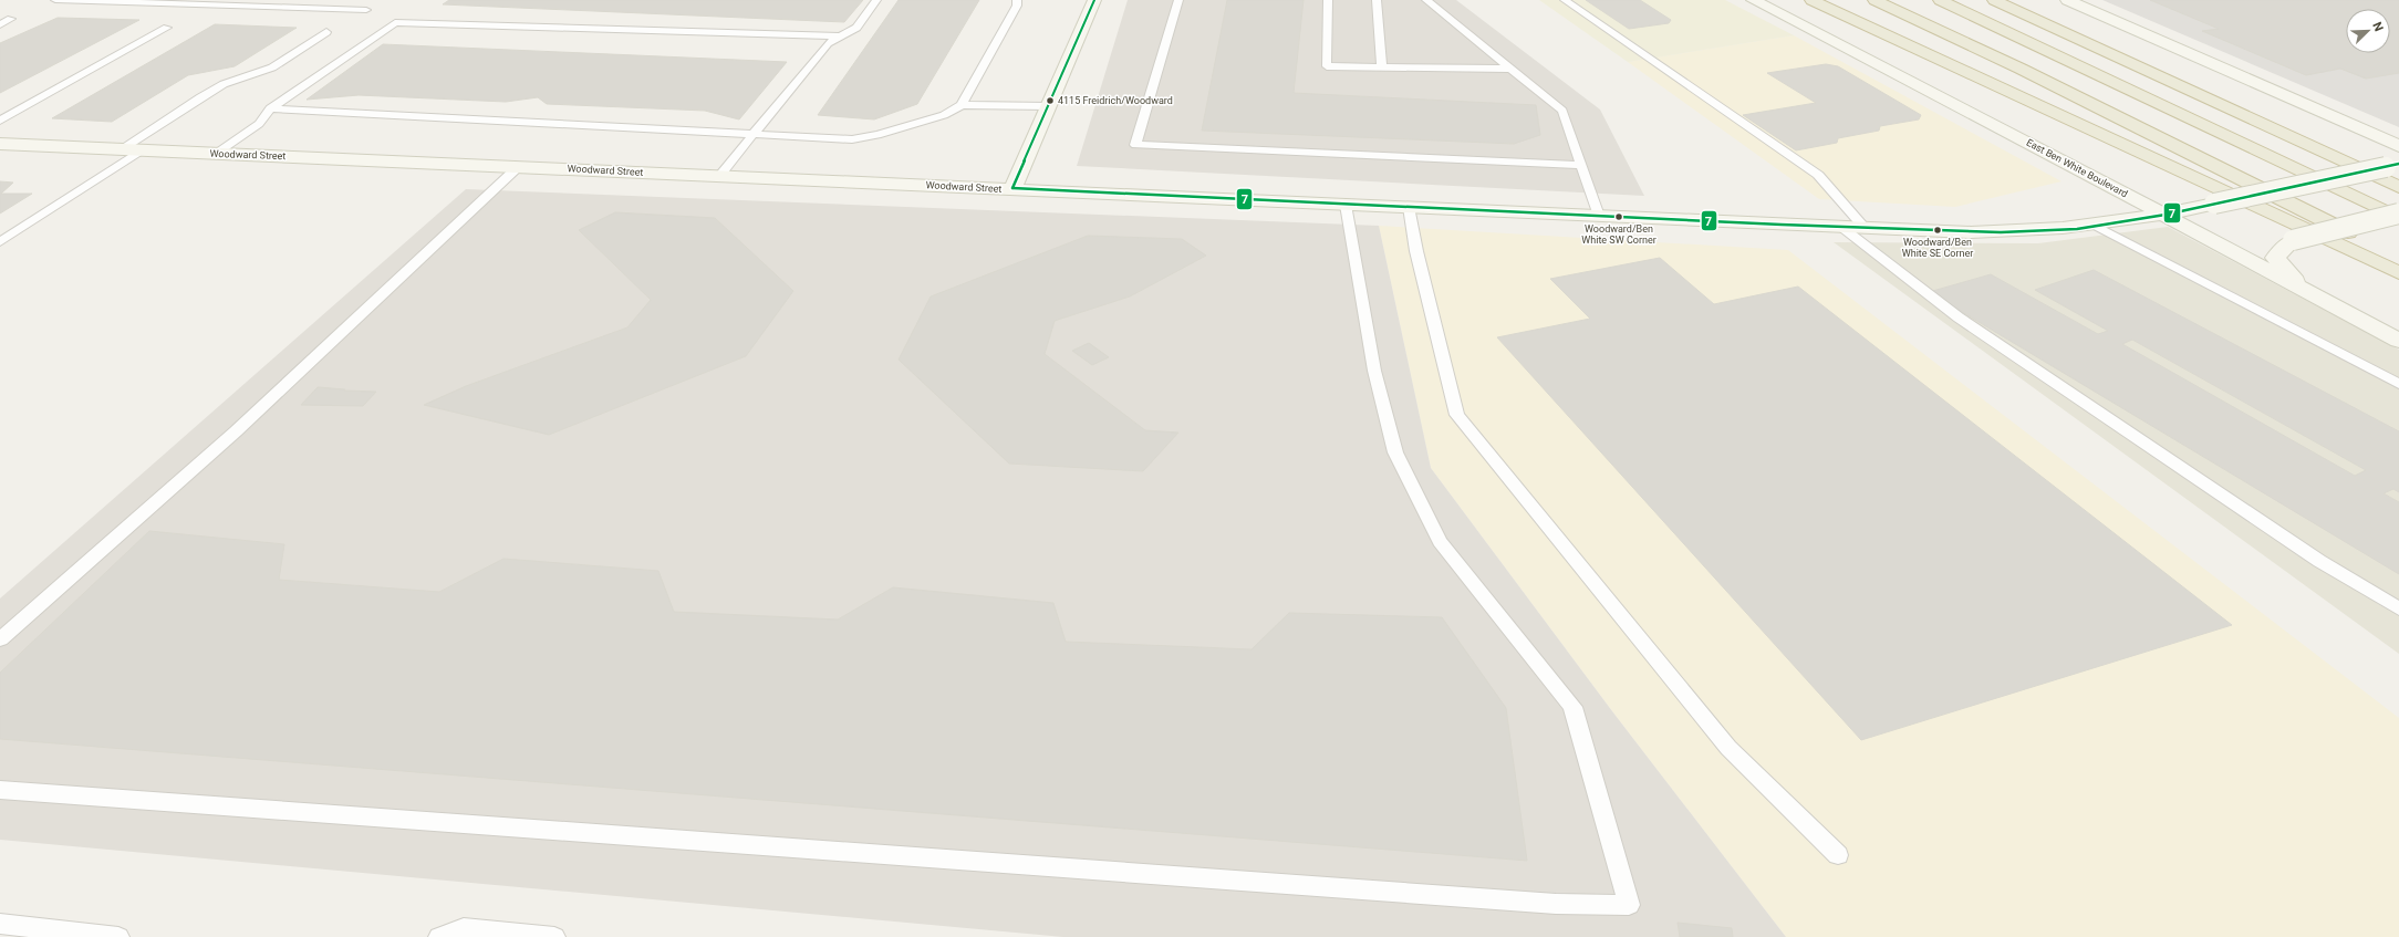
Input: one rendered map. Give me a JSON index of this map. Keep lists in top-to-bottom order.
{
  "streets": {
    "street": ["Woodward Street", "East Ben White Boulevard"]
  },
  "crossings": [
    ["Woodward Street", "East Ben White Boulevard"]
  ],
  "places": ["4115 Freidrich/Woodward", "Woodward/Ben White SW Corner", "Woodward/Ben White SE Corner"],
  "lines": ["transit line 7"],
  "north": "top right"
}
